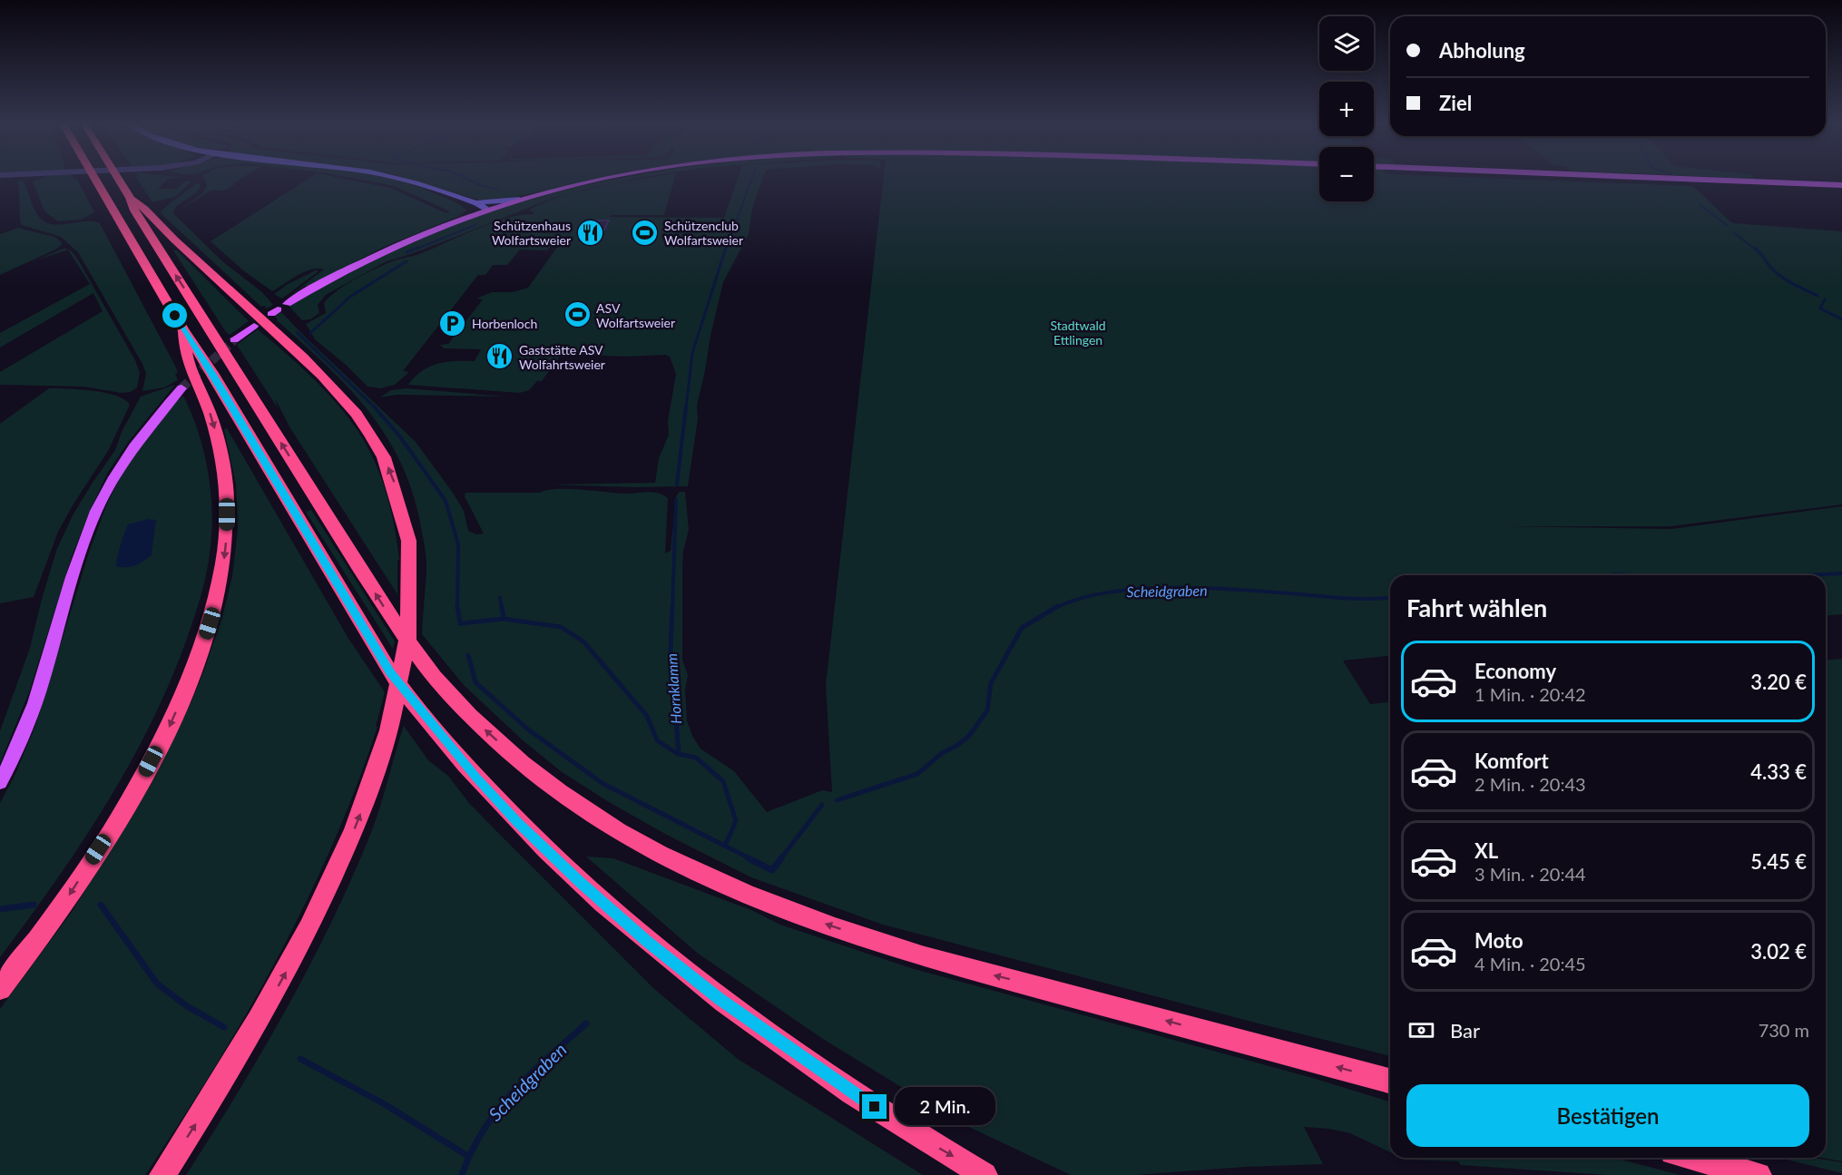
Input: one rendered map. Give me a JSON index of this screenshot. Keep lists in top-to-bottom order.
{
  "water": ["Scheidgraben", "Hornklamm"],
  "parks": ["Stadtwald Ettlingen"],
  "places": {
    "restaurant": ["Schützenhaus Wolfartsweier", "Gaststätte ASV Wolfahrtsweier"],
    "sports": ["Schützenclub Wolfartsweier", "ASV Wolfartsweier"],
    "parking": ["Horbenloch"]
  },
  "page": {
    "map_buttons": ["+", "−"],
    "banner": ["Abholung", "Ziel"],
    "heading": "Fahrt wählen",
    "list": [
      {
        "name": "Economy",
        "note": "1 Min. · 20:42",
        "value": "3.20 €"
      },
      {
        "name": "Komfort",
        "note": "2 Min. · 20:43",
        "value": "4.33 €"
      },
      {
        "name": "XL",
        "note": "3 Min. · 20:44",
        "value": "5.45 €"
      },
      {
        "name": "Moto",
        "note": "4 Min. · 20:45",
        "value": "3.02 €"
      }
    ],
    "pay": ["Bar", "730 m"],
    "buttons": "Bestätigen",
    "bubble": "2 Min."
  }
}
